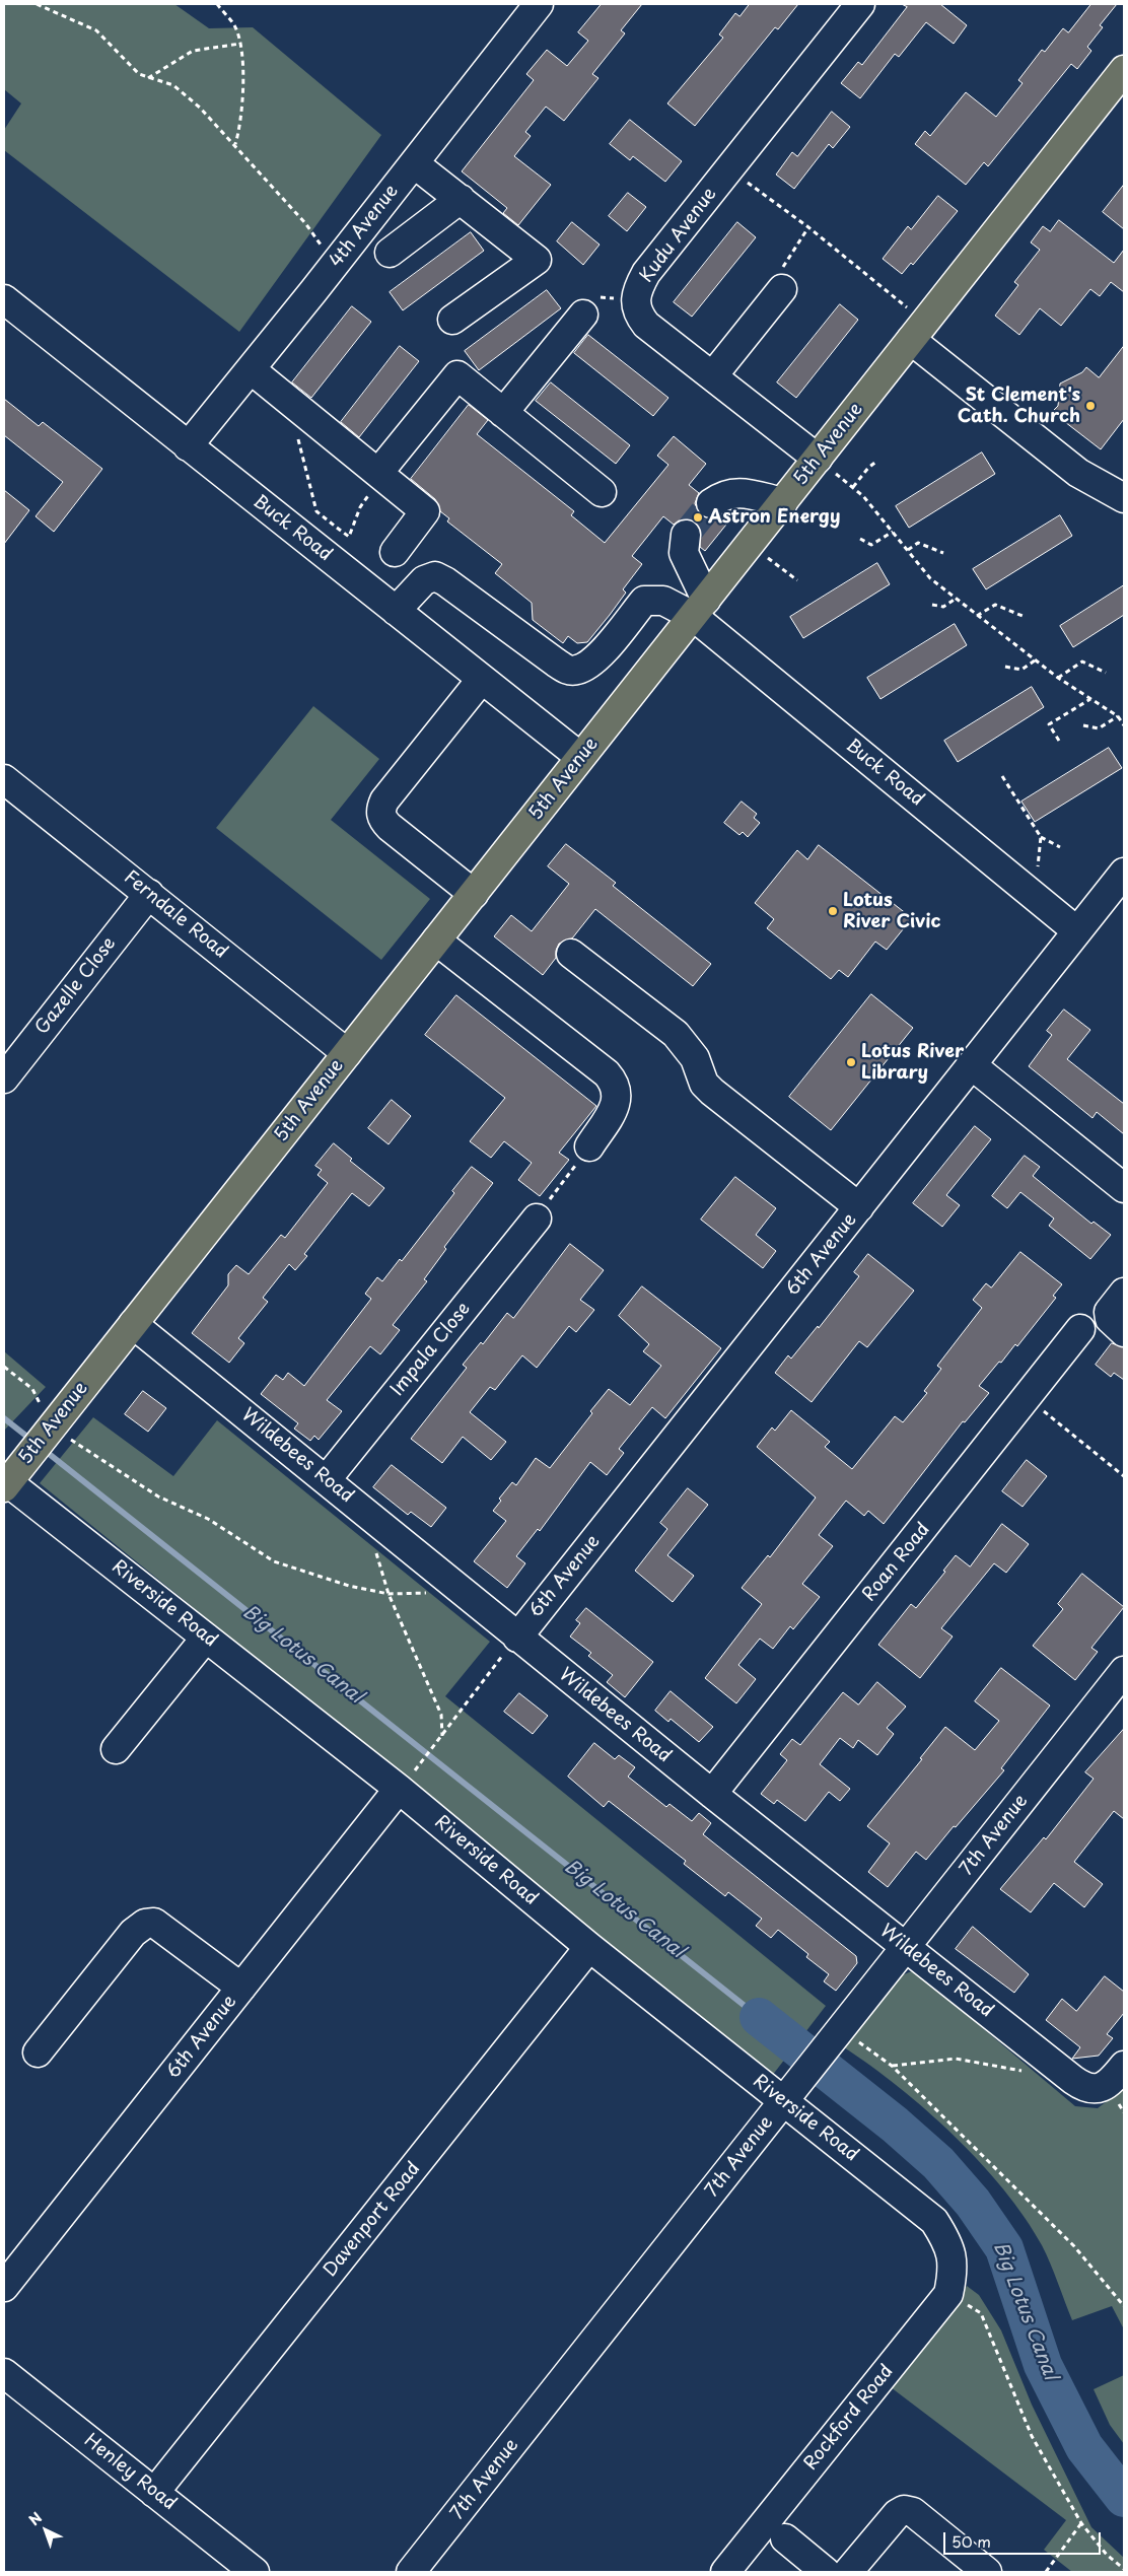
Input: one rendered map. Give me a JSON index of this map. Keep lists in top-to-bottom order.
{
  "streets": {
    "main road": ["5th Avenue"],
    "street": [
      "4th Avenue",
      "Kudu Avenue",
      "Buck Road",
      "Ferndale Road",
      "Gazelle Close",
      "6th Avenue",
      "Impala Close",
      "Wildebees Road",
      "Roan Road",
      "Riverside Road",
      "7th Avenue",
      "Davenport Road",
      "Rockford Road",
      "Henley Road"
    ]
  },
  "crossings": [
    ["4th Avenue", "Buck Road"],
    ["Kudu Avenue", "5th Avenue"],
    ["5th Avenue", "Buck Road"],
    ["5th Avenue", "Ferndale Road"],
    ["5th Avenue", "Wildebees Road"],
    ["5th Avenue", "Riverside Road"],
    ["Buck Road", "6th Avenue"],
    ["Ferndale Road", "Gazelle Close"],
    ["6th Avenue", "Wildebees Road"],
    ["6th Avenue", "Riverside Road"],
    ["Impala Close", "Wildebees Road"],
    ["Wildebees Road", "Roan Road"],
    ["Wildebees Road", "7th Avenue"],
    ["Riverside Road", "7th Avenue"],
    ["Riverside Road", "Davenport Road"],
    ["Riverside Road", "Rockford Road"],
    ["Davenport Road", "Henley Road"]
  ],
  "water": ["Big Lotus Canal"],
  "places": [
    "St Clement's Cath. Church",
    "Astron Energy",
    "Lotus River Civic",
    "Lotus River Library"
  ],
  "scale_bar": "50 m",
  "north": "top left"
}
